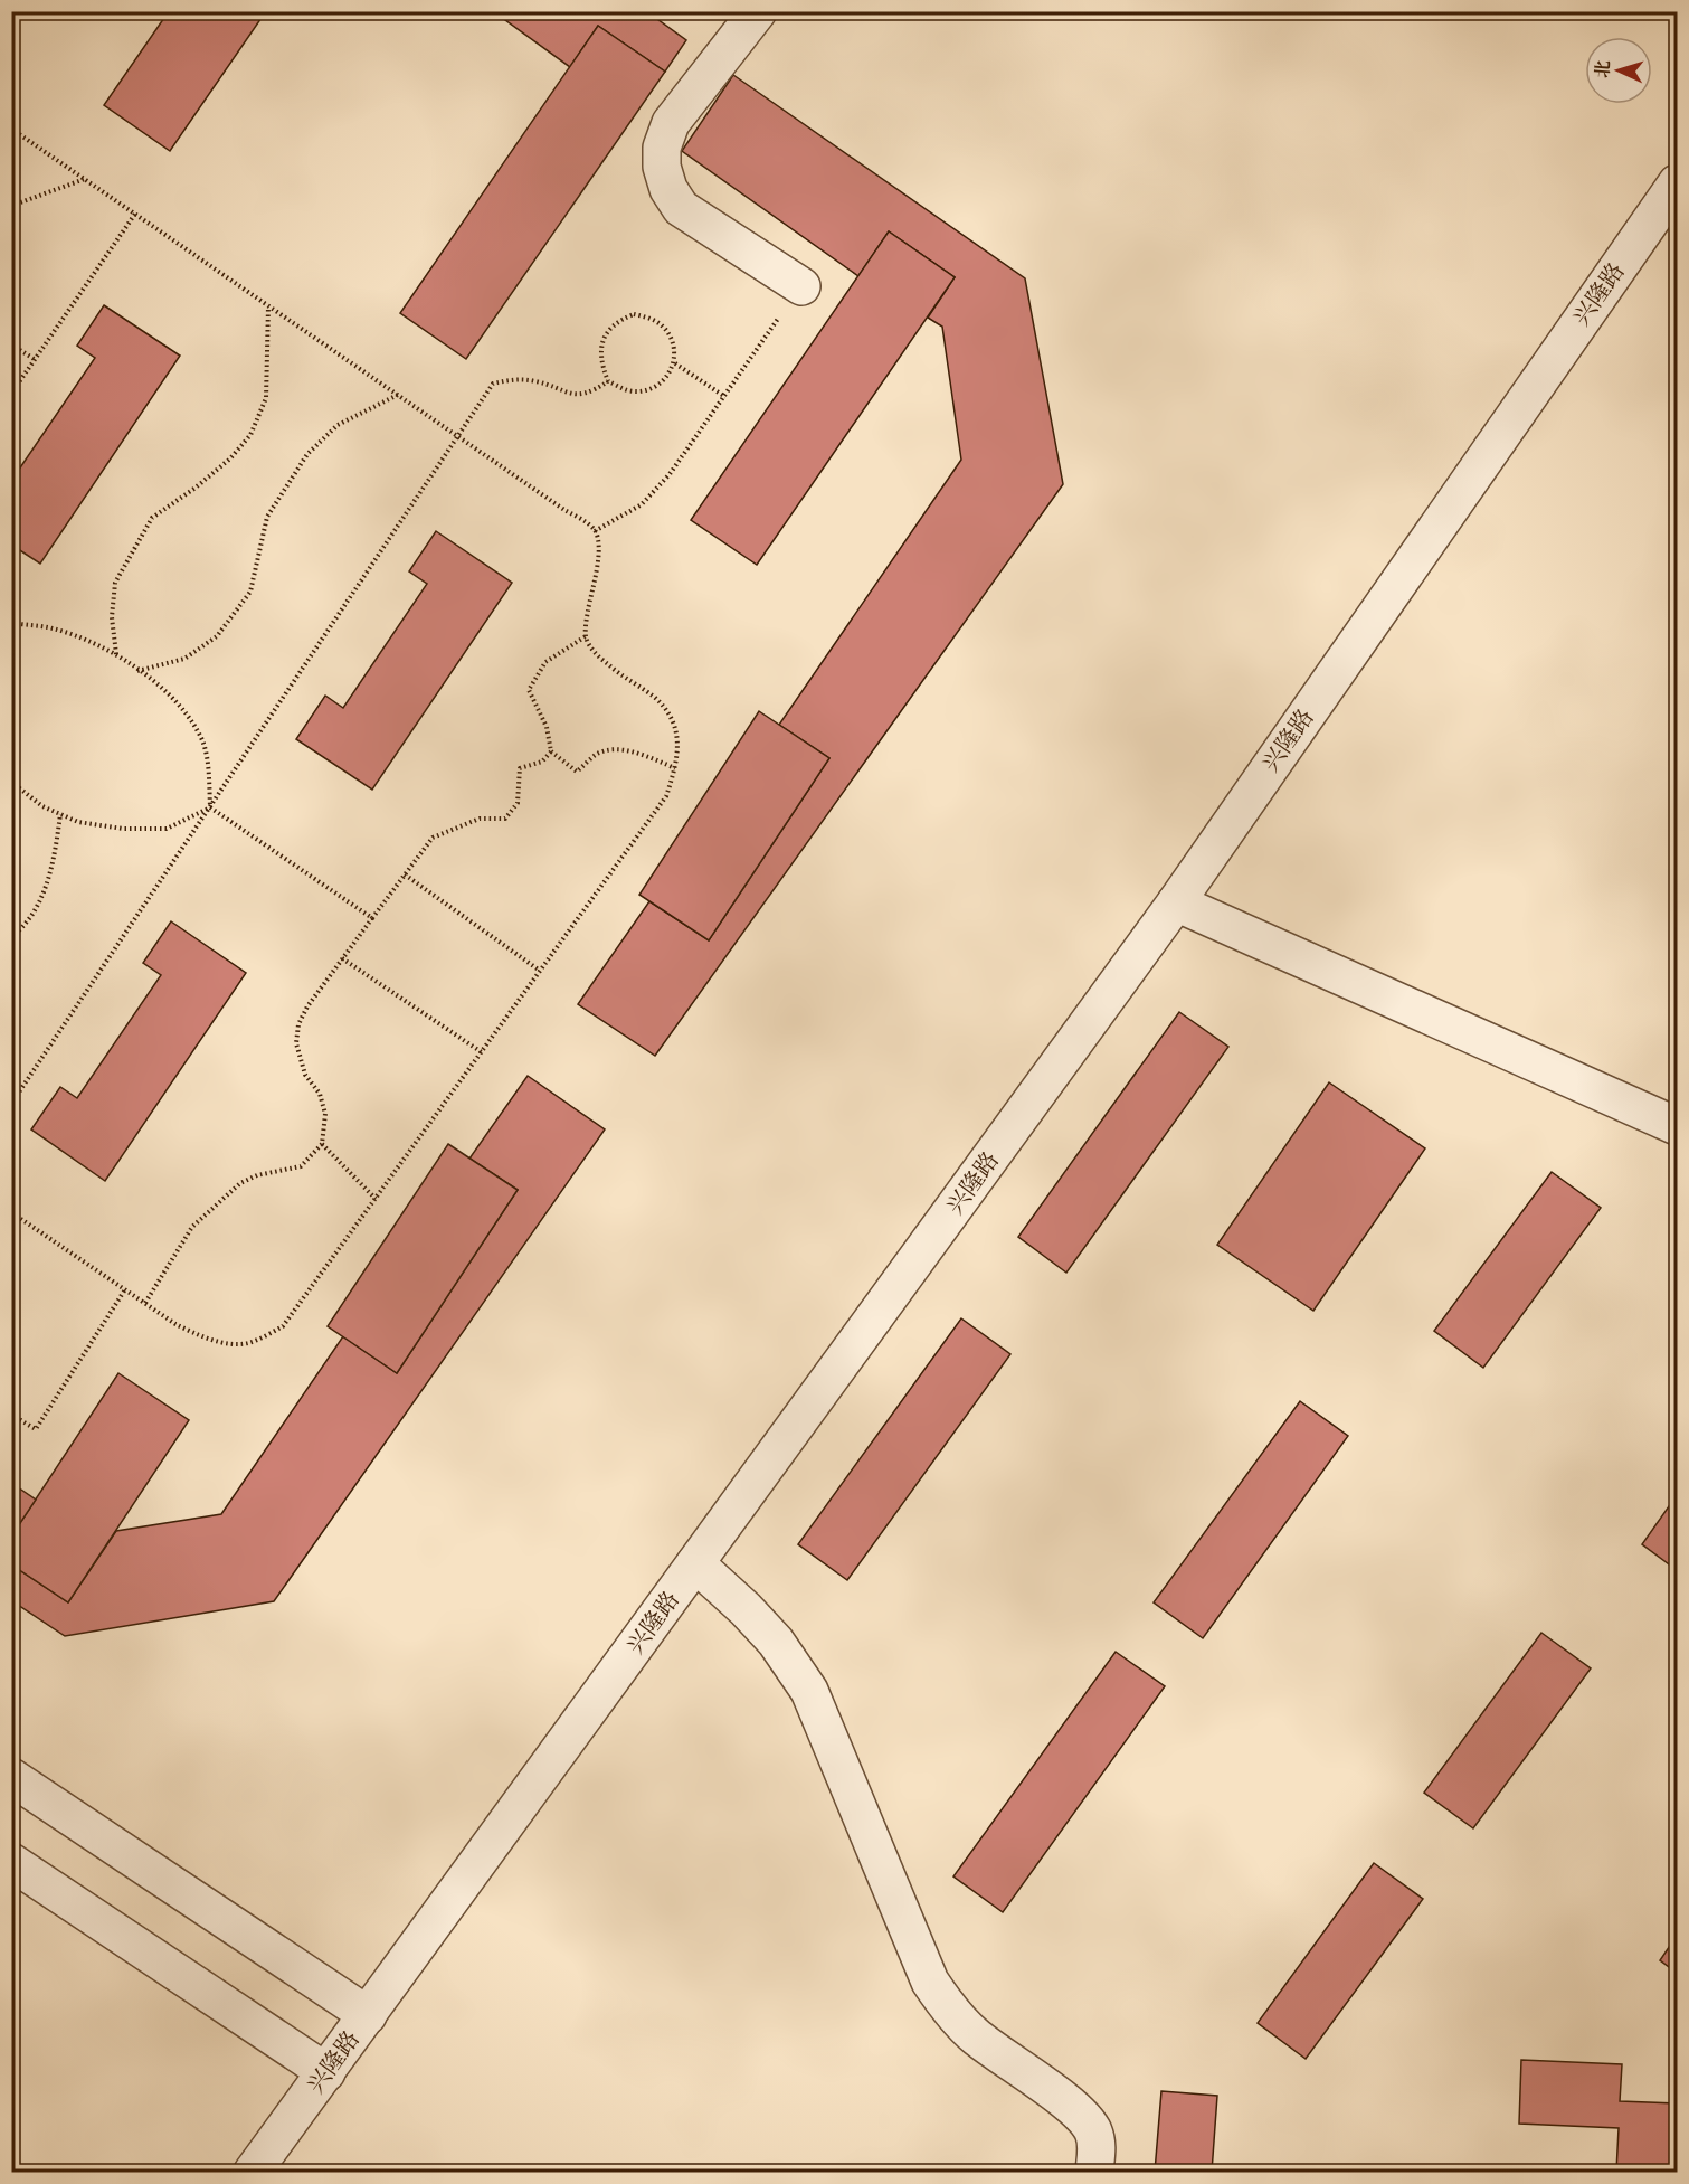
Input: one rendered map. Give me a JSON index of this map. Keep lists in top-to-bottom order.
{
  "streets": {
    "street": ["兴隆路"]
  },
  "north": "left"
}
